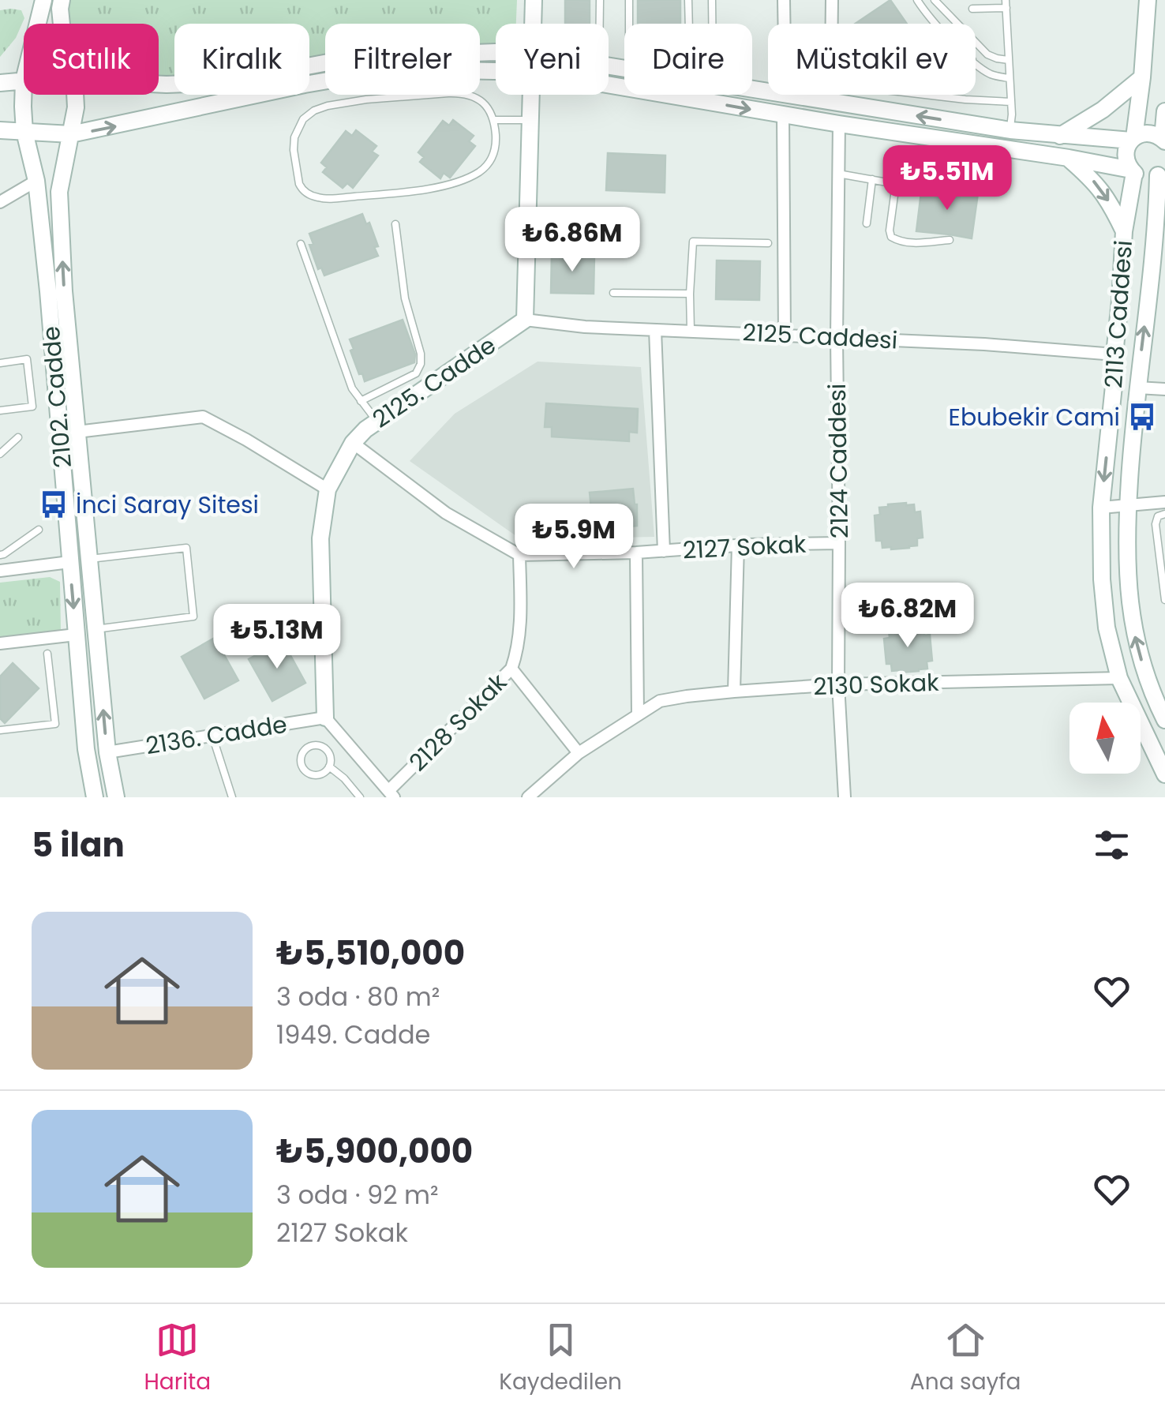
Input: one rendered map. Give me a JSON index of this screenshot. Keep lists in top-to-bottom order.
{
  "streets": {
    "street": [
      "2113 Caddesi",
      "2125 Caddesi",
      "2125. Cadde",
      "2102. Cadde",
      "2124 Caddesi",
      "2127 Sokak",
      "2130 Sokak",
      "2128 Sokak",
      "2136. Cadde"
    ]
  },
  "crossings": [
    ["2113 Caddesi", "2125 Caddesi"],
    ["2113 Caddesi", "2130 Sokak"],
    ["2125 Caddesi", "2125. Cadde"],
    ["2125 Caddesi", "2124 Caddesi"],
    ["2125. Cadde", "2127 Sokak"],
    ["2125. Cadde", "2136. Cadde"],
    ["2102. Cadde", "2136. Cadde"],
    ["2124 Caddesi", "2127 Sokak"],
    ["2124 Caddesi", "2130 Sokak"],
    ["2127 Sokak", "2128 Sokak"]
  ],
  "places": {
    "bus stop": ["Ebubekir Cami", "İnci Saray Sitesi"]
  },
  "north": "top",
  "page": {
    "chip": [
      "Satılık",
      "Kiralık",
      "Filtreler",
      "Yeni",
      "Daire",
      "Müstakil ev"
    ],
    "price": [
      "₺5.51M",
      "₺6.86M",
      "₺5.9M",
      "₺6.82M",
      "₺5.13M"
    ],
    "heading": "5 ilan",
    "list": [
      {
        "name": "₺5,510,000",
        "note": "3 oda · 80 m² · 1949. Cadde"
      },
      {
        "name": "₺5,900,000",
        "note": "3 oda · 92 m² · 2127 Sokak"
      }
    ],
    "tabs": ["Harita", "Kaydedilen", "Ana sayfa"]
  }
}
